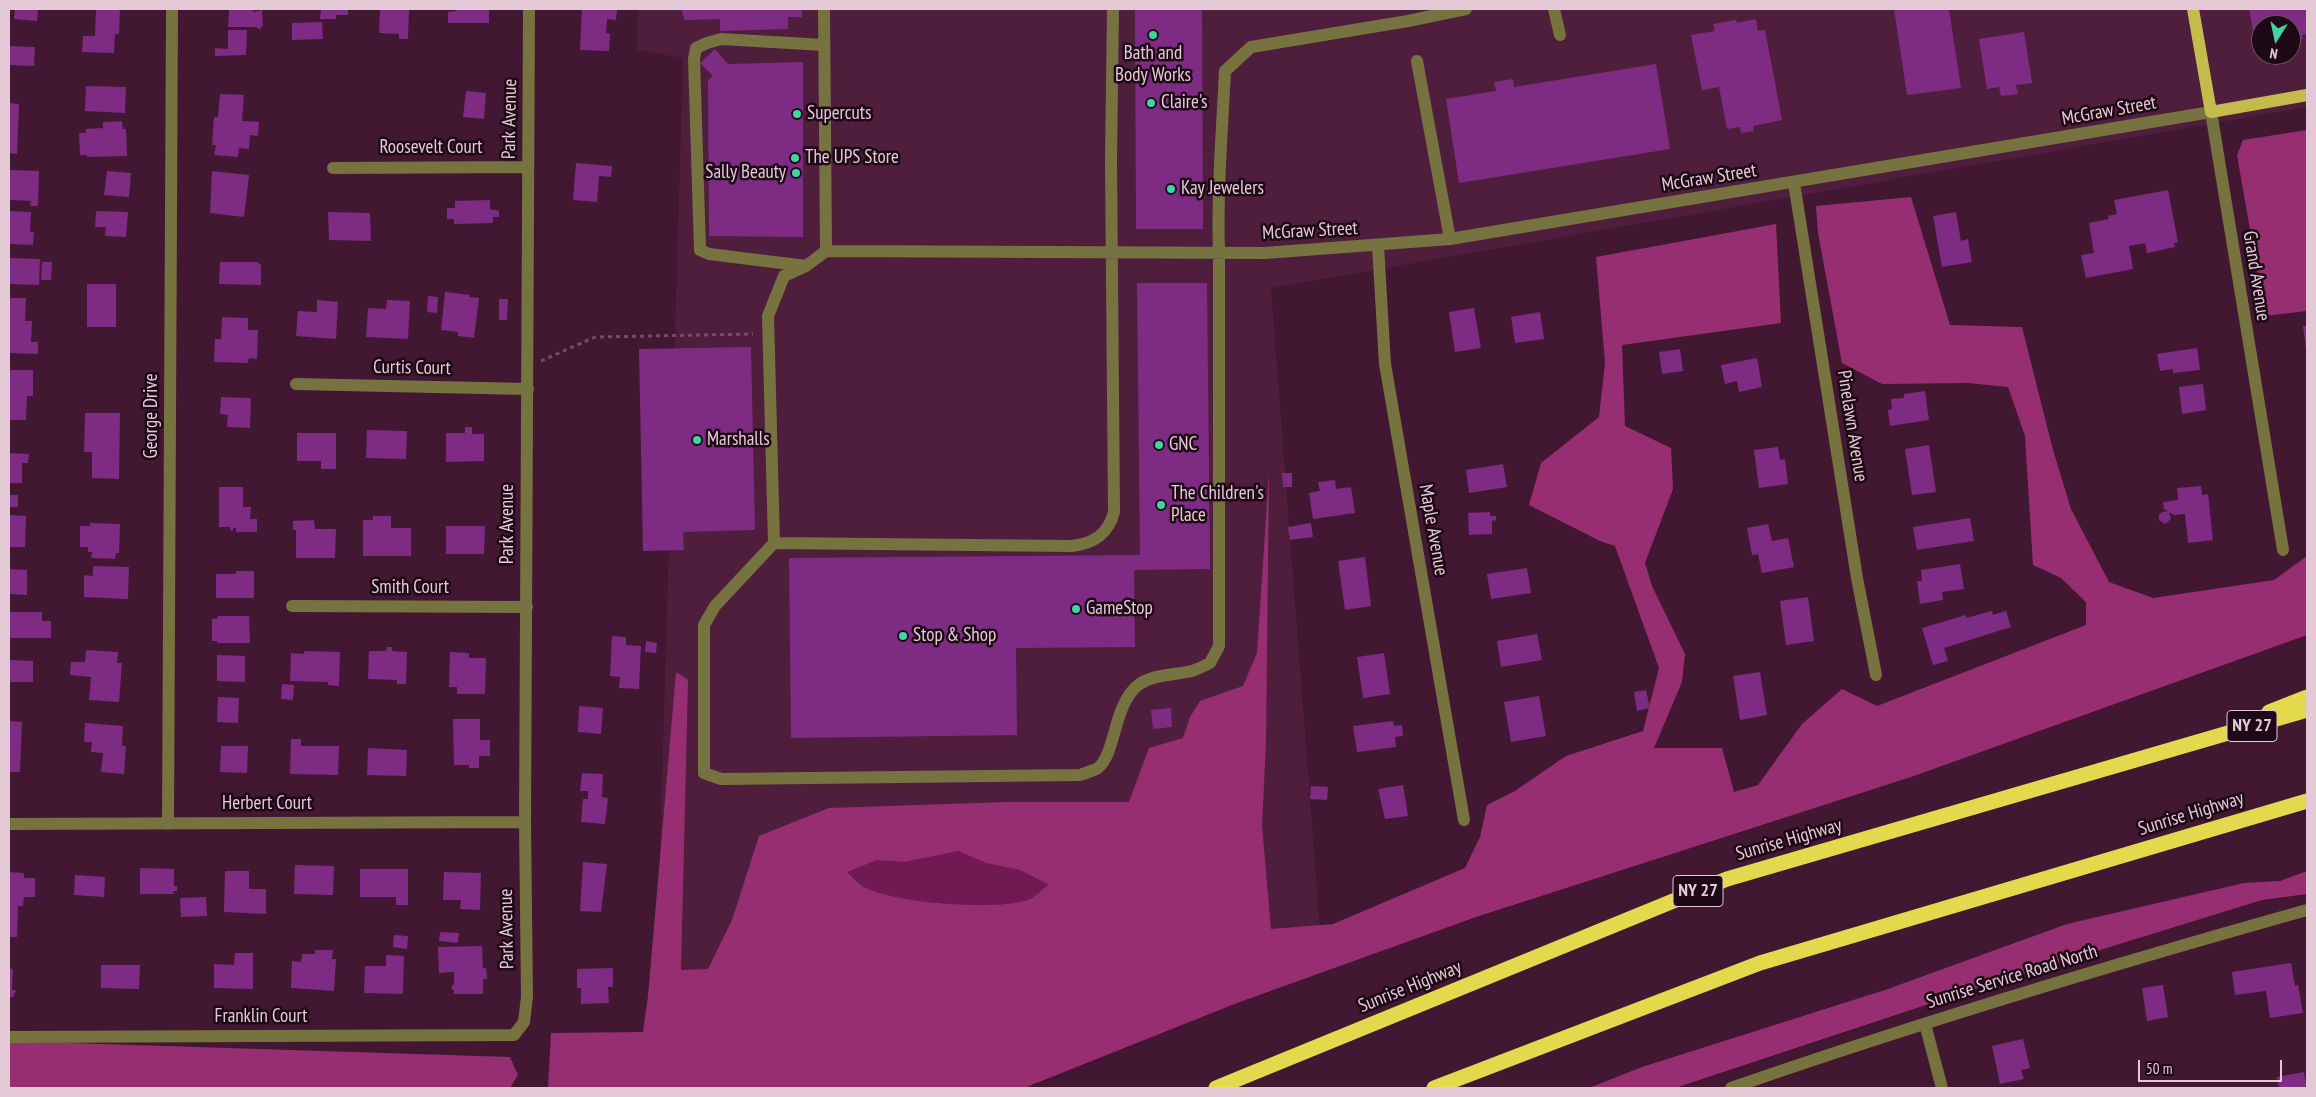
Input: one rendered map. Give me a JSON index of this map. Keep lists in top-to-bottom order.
{
  "streets": {
    "highway": ["NY 27", "Sunrise Highway"],
    "main road": ["McGraw Street", "Grand Avenue"],
    "street": [
      "Park Avenue",
      "Roosevelt Court",
      "Curtis Court",
      "George Drive",
      "Pinelawn Avenue",
      "Maple Avenue",
      "Smith Court",
      "Herbert Court",
      "Sunrise Service Road North",
      "Franklin Court"
    ]
  },
  "crossings": [
    ["McGraw Street", "Grand Avenue"],
    ["McGraw Street", "Pinelawn Avenue"],
    ["McGraw Street", "Maple Avenue"],
    ["Park Avenue", "Roosevelt Court"],
    ["Park Avenue", "Curtis Court"],
    ["Park Avenue", "Smith Court"],
    ["Park Avenue", "Herbert Court"],
    ["Park Avenue", "Franklin Court"],
    ["George Drive", "Herbert Court"]
  ],
  "places": [
    "Bath and Body Works",
    "Claire's",
    "Supercuts",
    "The UPS Store",
    "Sally Beauty",
    "Kay Jewelers",
    "Marshalls",
    "GNC",
    "The Children's Place",
    "GameStop",
    "Stop & Shop"
  ],
  "scale_bar": "50 m",
  "north": "bottom"
}
